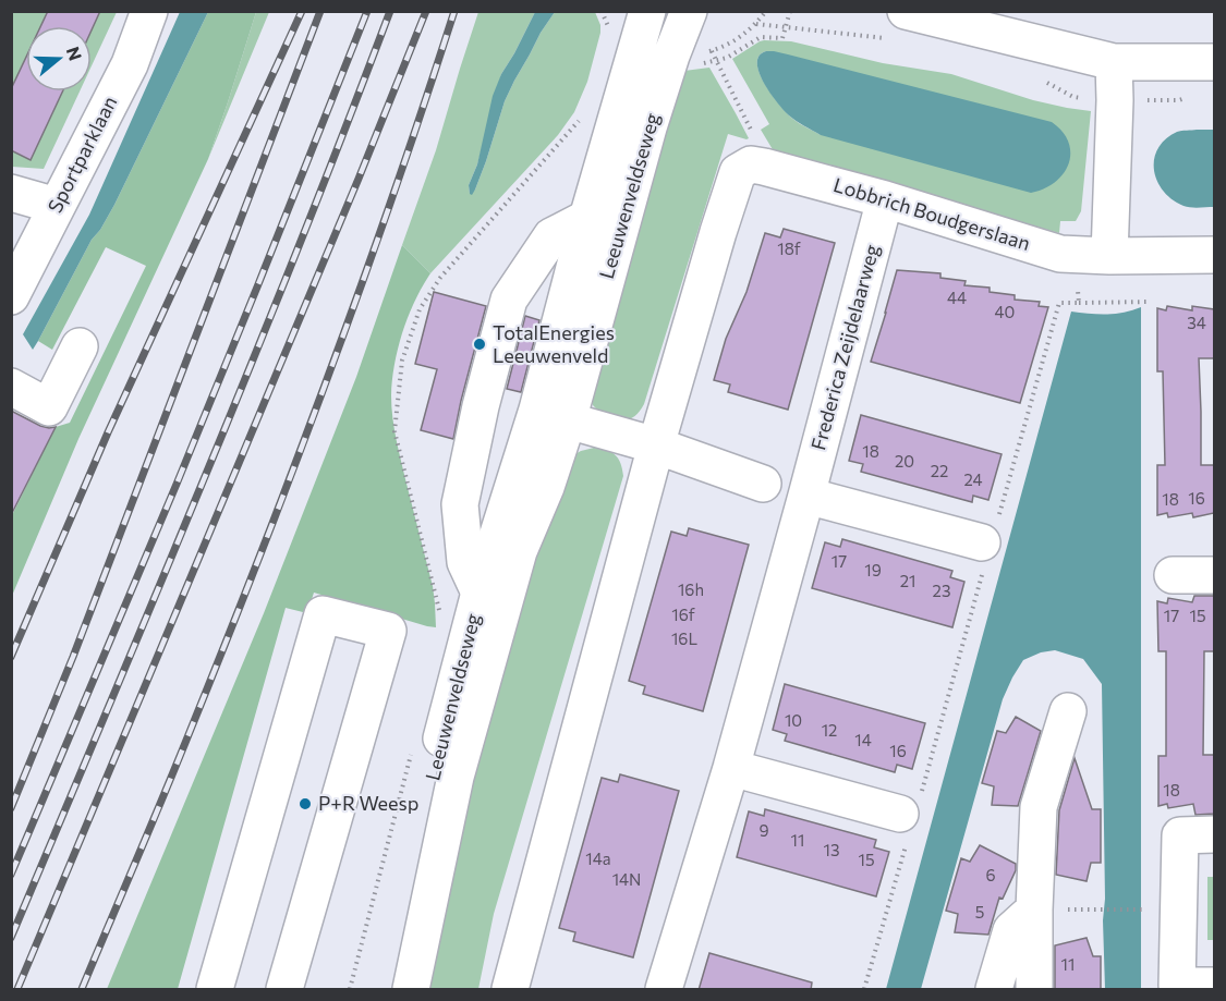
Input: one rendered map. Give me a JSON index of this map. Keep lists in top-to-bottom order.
{
  "streets": {
    "street": [
      "Sportparklaan",
      "Leeuwenveldseweg",
      "Lobbrich Boudgerslaan",
      "Frederica Zeijdelaarweg"
    ]
  },
  "crossings": [
    ["Lobbrich Boudgerslaan", "Frederica Zeijdelaarweg"]
  ],
  "places": ["TotalEnergies Leeuwenveld", "P+R Weesp"],
  "house_numbers": [
    "18f",
    "44",
    "40",
    "34",
    "18",
    "20",
    "22",
    "24",
    "16",
    "18",
    "17",
    "19",
    "21",
    "16h",
    "23",
    "16f",
    "17",
    "15",
    "16L",
    "10",
    "12",
    "14",
    "16",
    "18",
    "9",
    "11",
    "13",
    "14a",
    "15",
    "6",
    "14N",
    "5",
    "11"
  ],
  "north": "right"
}
